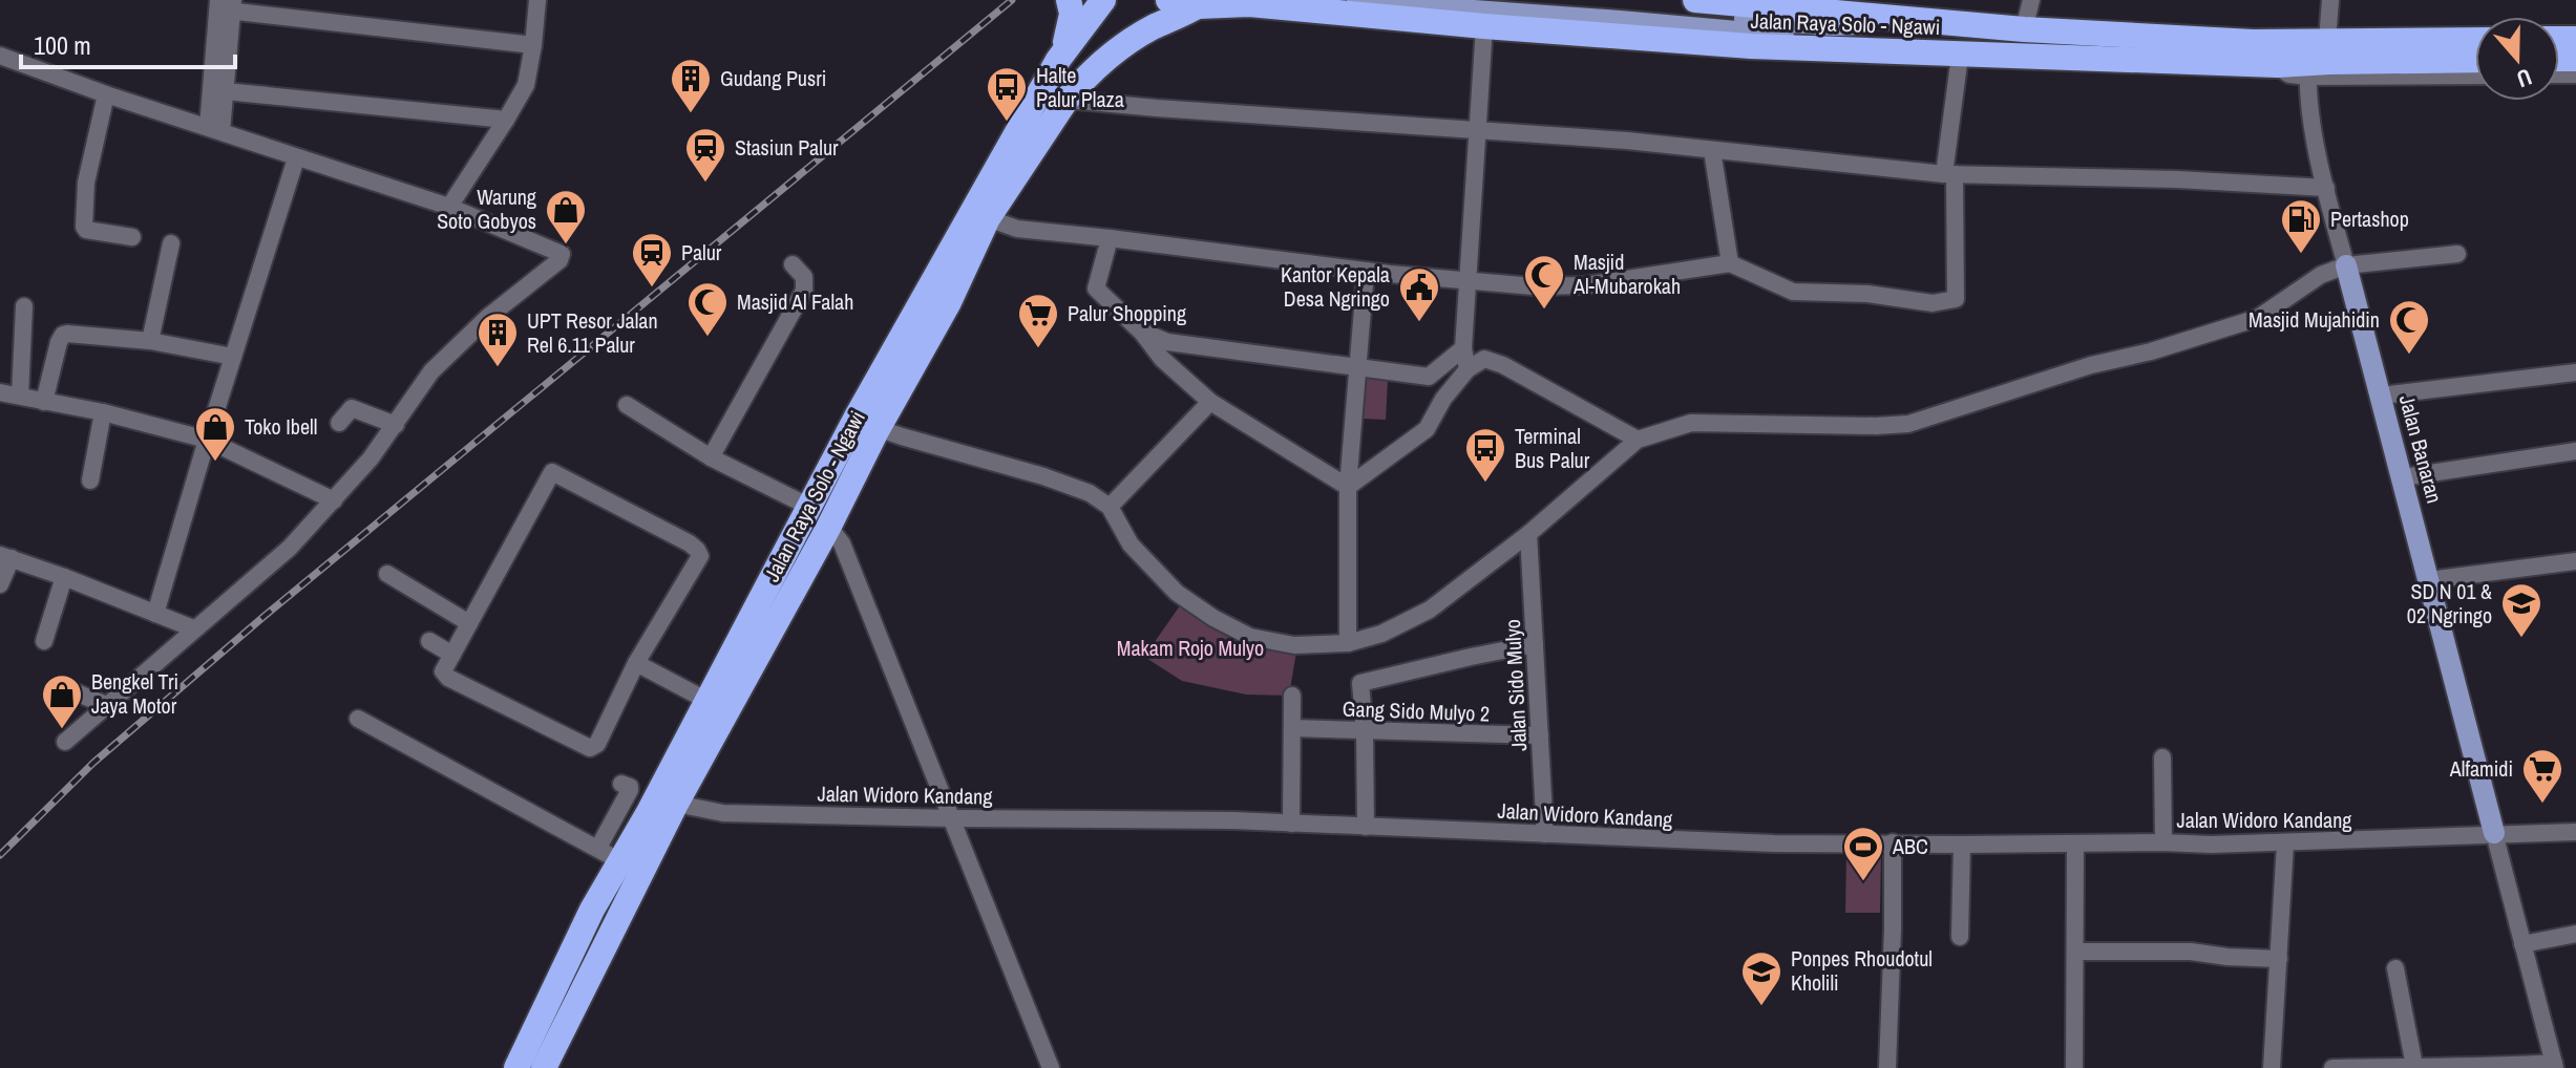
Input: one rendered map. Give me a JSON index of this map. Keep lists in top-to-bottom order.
{
  "streets": {
    "highway": ["Jalan Raya Solo - Ngawi"],
    "main road": ["Jalan Banaran"],
    "street": ["Jalan Sido Mulyo", "Gang Sido Mulyo 2", "Jalan Widoro Kandang"]
  },
  "crossings": [
    ["Jalan Raya Solo - Ngawi", "Jalan Banaran"],
    ["Jalan Raya Solo - Ngawi", "Jalan Widoro Kandang"],
    ["Jalan Banaran", "Jalan Widoro Kandang"],
    ["Jalan Sido Mulyo", "Gang Sido Mulyo 2"],
    ["Jalan Sido Mulyo", "Jalan Widoro Kandang"]
  ],
  "parks": ["Makam Rojo Mulyo"],
  "places": {
    "building": ["Gudang Pusri", "UPT Resor Jalan Rel 6.11 Palur"],
    "bus stop": ["Halte Palur Plaza", "Terminal Bus Palur"],
    "station": ["Stasiun Palur", "Palur"],
    "shop": ["Warung Soto Gobyos", "Toko Ibell", "Bengkel Tri Jaya Motor"],
    "fuel station": ["Pertashop"],
    "mosque": ["Masjid Al-Mubarokah", "Masjid Al Falah", "Masjid Mujahidin"],
    "public building": ["Kantor Kepala Desa Ngringo"],
    "supermarket": ["Palur Shopping", "Alfamidi"],
    "school or university": ["SD N 01 & 02 Ngringo", "Ponpes Rhoudotul Kholili"],
    "sports": ["ABC"]
  },
  "scale_bar": "100 m",
  "north": "bottom"
}
